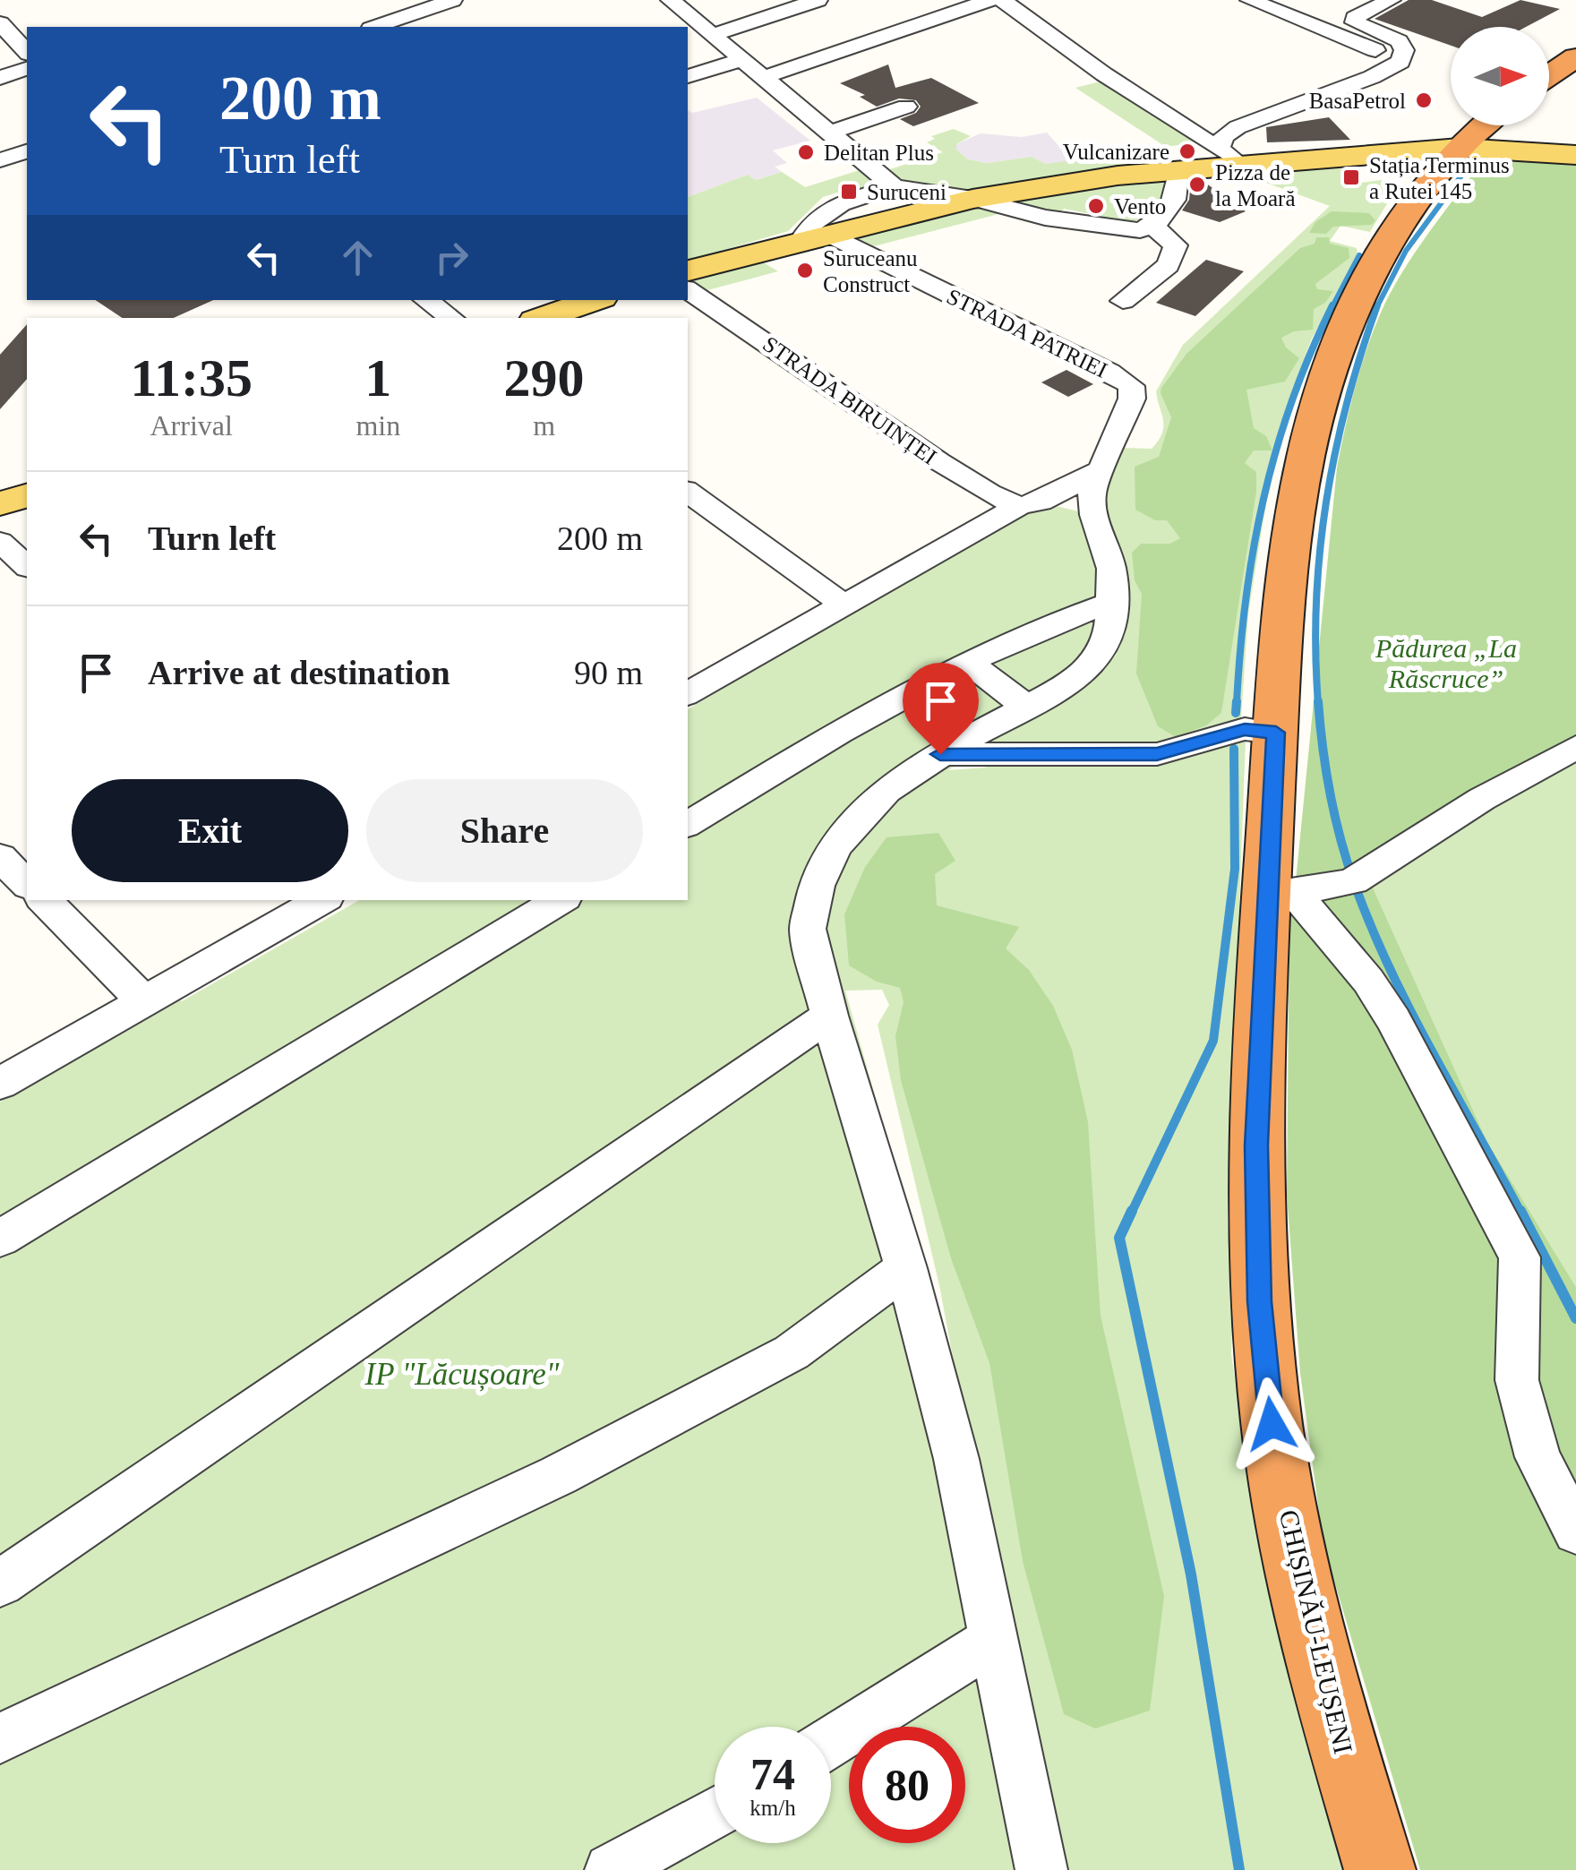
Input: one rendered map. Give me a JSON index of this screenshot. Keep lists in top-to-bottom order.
{
  "streets": {
    "highway": ["CHIȘINĂU-LEUȘENI"],
    "street": ["STRADA PATRIEI", "STRADA BIRUINȚEI"]
  },
  "parks": ["Pădurea „La Răscruce”", "IP \"Lăcușoare\""],
  "places": {
    "other": [
      "BasaPetrol",
      "Vulcanizare",
      "Delitan Plus",
      "Pizza de la Moară",
      "Vento",
      "Suruceanu Construct"
    ],
    "transit": ["Stația Terminus a Rutei 145", "Suruceni"]
  },
  "north": "right",
  "page": {
    "turn": ["200 m", "Turn left"],
    "eta": [
      "11:35",
      "Arrival",
      "1",
      "min",
      "290",
      "m"
    ],
    "list": [
      {
        "name": "Turn left",
        "value": "200 m"
      },
      {
        "name": "Arrive at destination",
        "value": "90 m"
      }
    ],
    "buttons": ["Exit", "Share"],
    "speed": "74 km/h",
    "limit": "80"
  }
}
